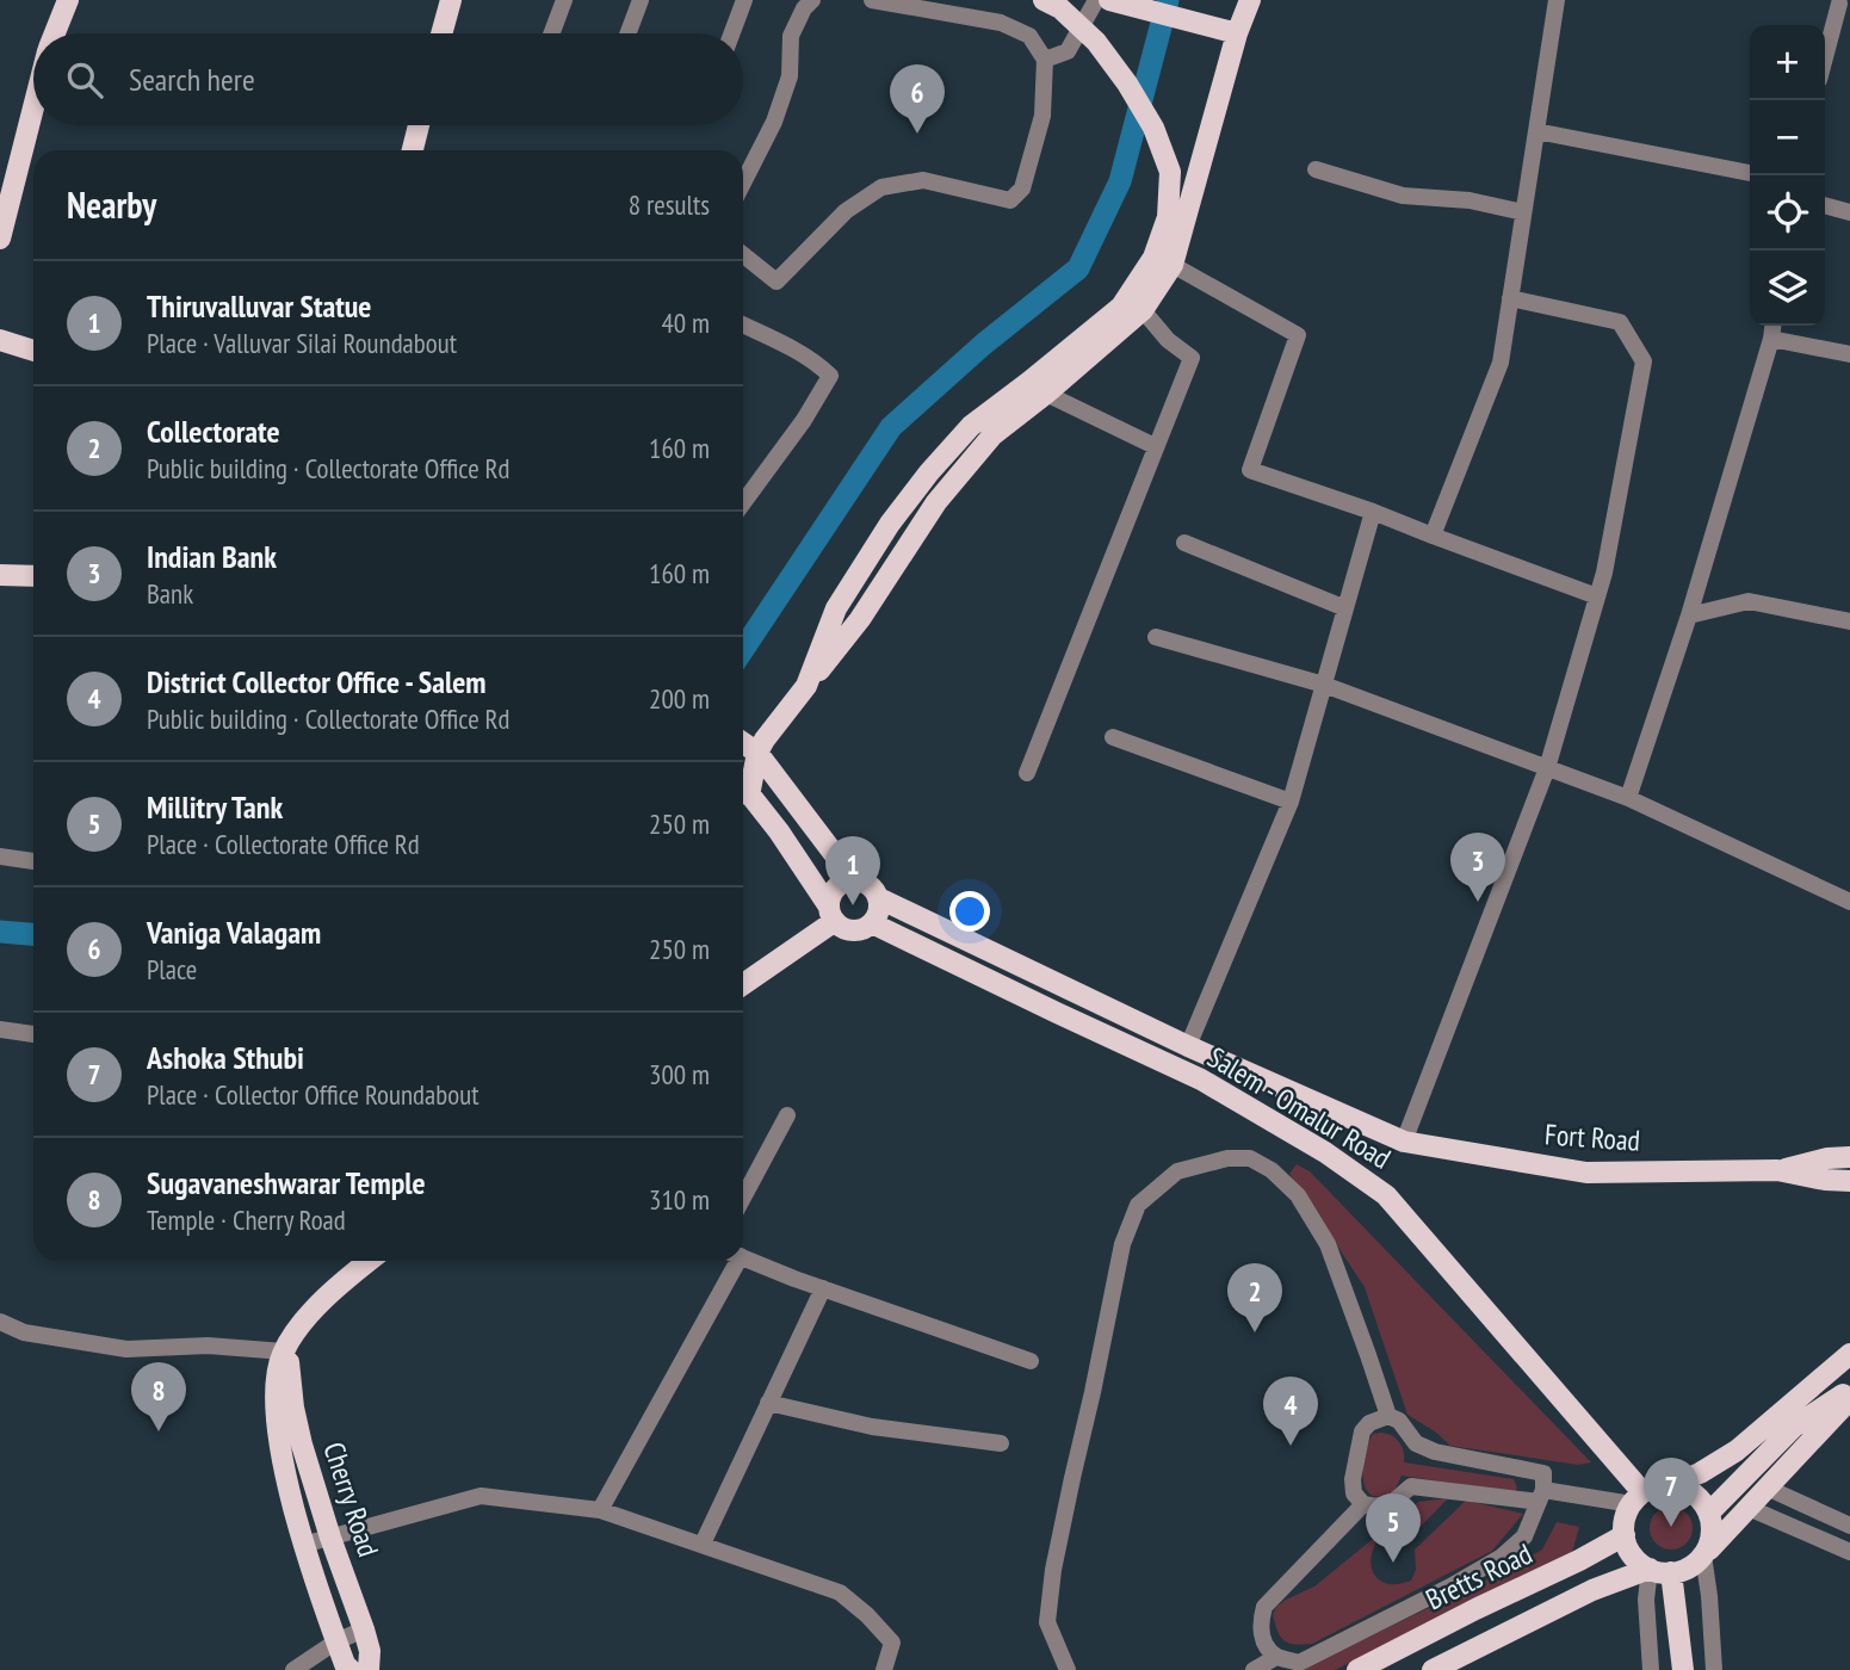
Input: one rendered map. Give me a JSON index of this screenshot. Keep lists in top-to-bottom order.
{
  "streets": {
    "main road": [
      "Salem - Omalur Road",
      "Fort Road",
      "Cherry Road",
      "Bretts Road"
    ]
  },
  "crossings": [
    ["Salem - Omalur Road", "Fort Road"],
    ["Salem - Omalur Road", "Bretts Road"]
  ],
  "page": {
    "map_buttons": ["+", "−"],
    "search": "Search here",
    "pins": [
      "6",
      "3",
      "1",
      "2",
      "8",
      "4",
      "7",
      "5"
    ],
    "heading": ["Nearby", "8 results"],
    "list": [
      {
        "mark": "1",
        "name": "Thiruvalluvar Statue",
        "note": "Place · Valluvar Silai Roundabout",
        "value": "40 m"
      },
      {
        "mark": "2",
        "name": "Collectorate",
        "note": "Public building · Collectorate Office Rd",
        "value": "160 m"
      },
      {
        "mark": "3",
        "name": "Indian Bank",
        "note": "Bank",
        "value": "160 m"
      },
      {
        "mark": "4",
        "name": "District Collector Office - Salem",
        "note": "Public building · Collectorate Office Rd",
        "value": "200 m"
      },
      {
        "mark": "5",
        "name": "Millitry Tank",
        "note": "Place · Collectorate Office Rd",
        "value": "250 m"
      },
      {
        "mark": "6",
        "name": "Vaniga Valagam",
        "note": "Place",
        "value": "250 m"
      },
      {
        "mark": "7",
        "name": "Ashoka Sthubi",
        "note": "Place · Collector Office Roundabout",
        "value": "300 m"
      },
      {
        "mark": "8",
        "name": "Sugavaneshwarar Temple",
        "note": "Temple · Cherry Road",
        "value": "310 m"
      }
    ]
  }
}
